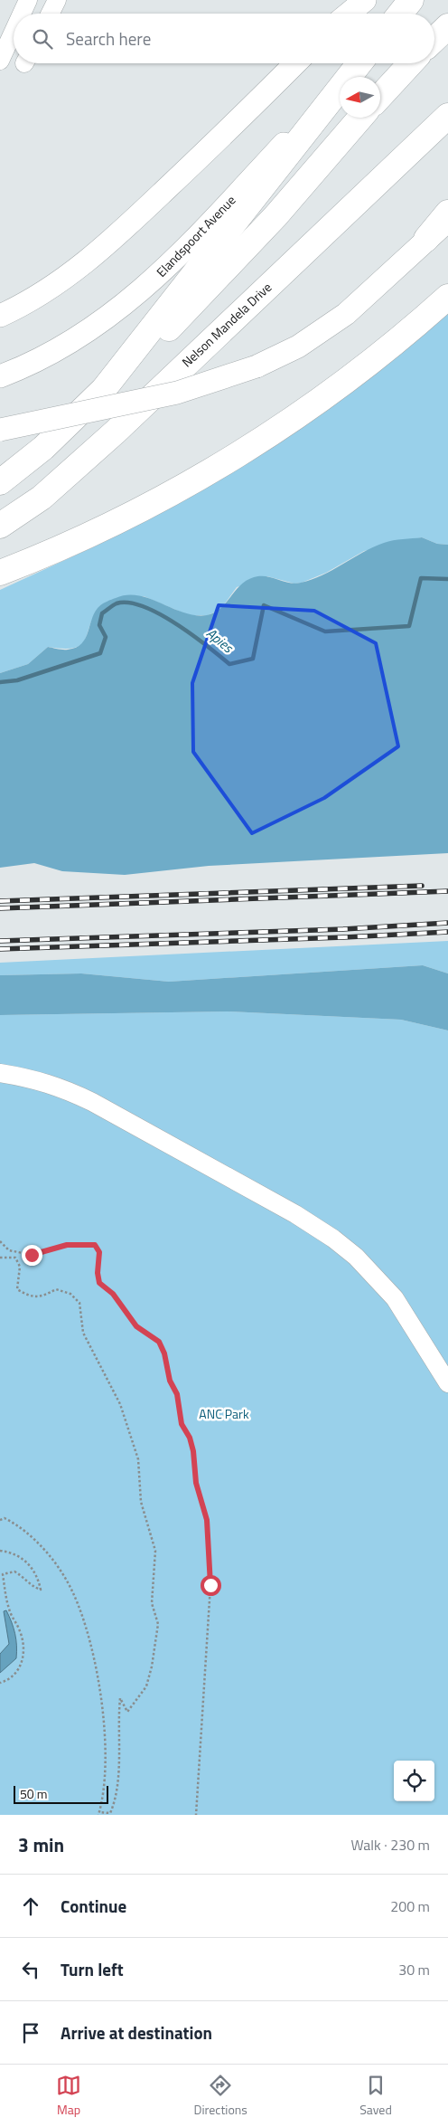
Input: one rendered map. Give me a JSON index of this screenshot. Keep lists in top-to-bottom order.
{
  "streets": {
    "highway": ["Nelson Mandela Drive"],
    "main road": ["Elandspoort Avenue"]
  },
  "water": ["Apies"],
  "parks": ["ANC Park"],
  "scale_bar": "50 m",
  "north": "left",
  "page": {
    "search": "Search here",
    "scale": "50 m",
    "heading": ["3 min", "Walk · 230 m"],
    "list": [
      ["Continue", "200 m"],
      ["Turn left", "30 m"],
      "Arrive at destination"
    ],
    "nav": ["Map", "Directions", "Saved"]
  }
}
